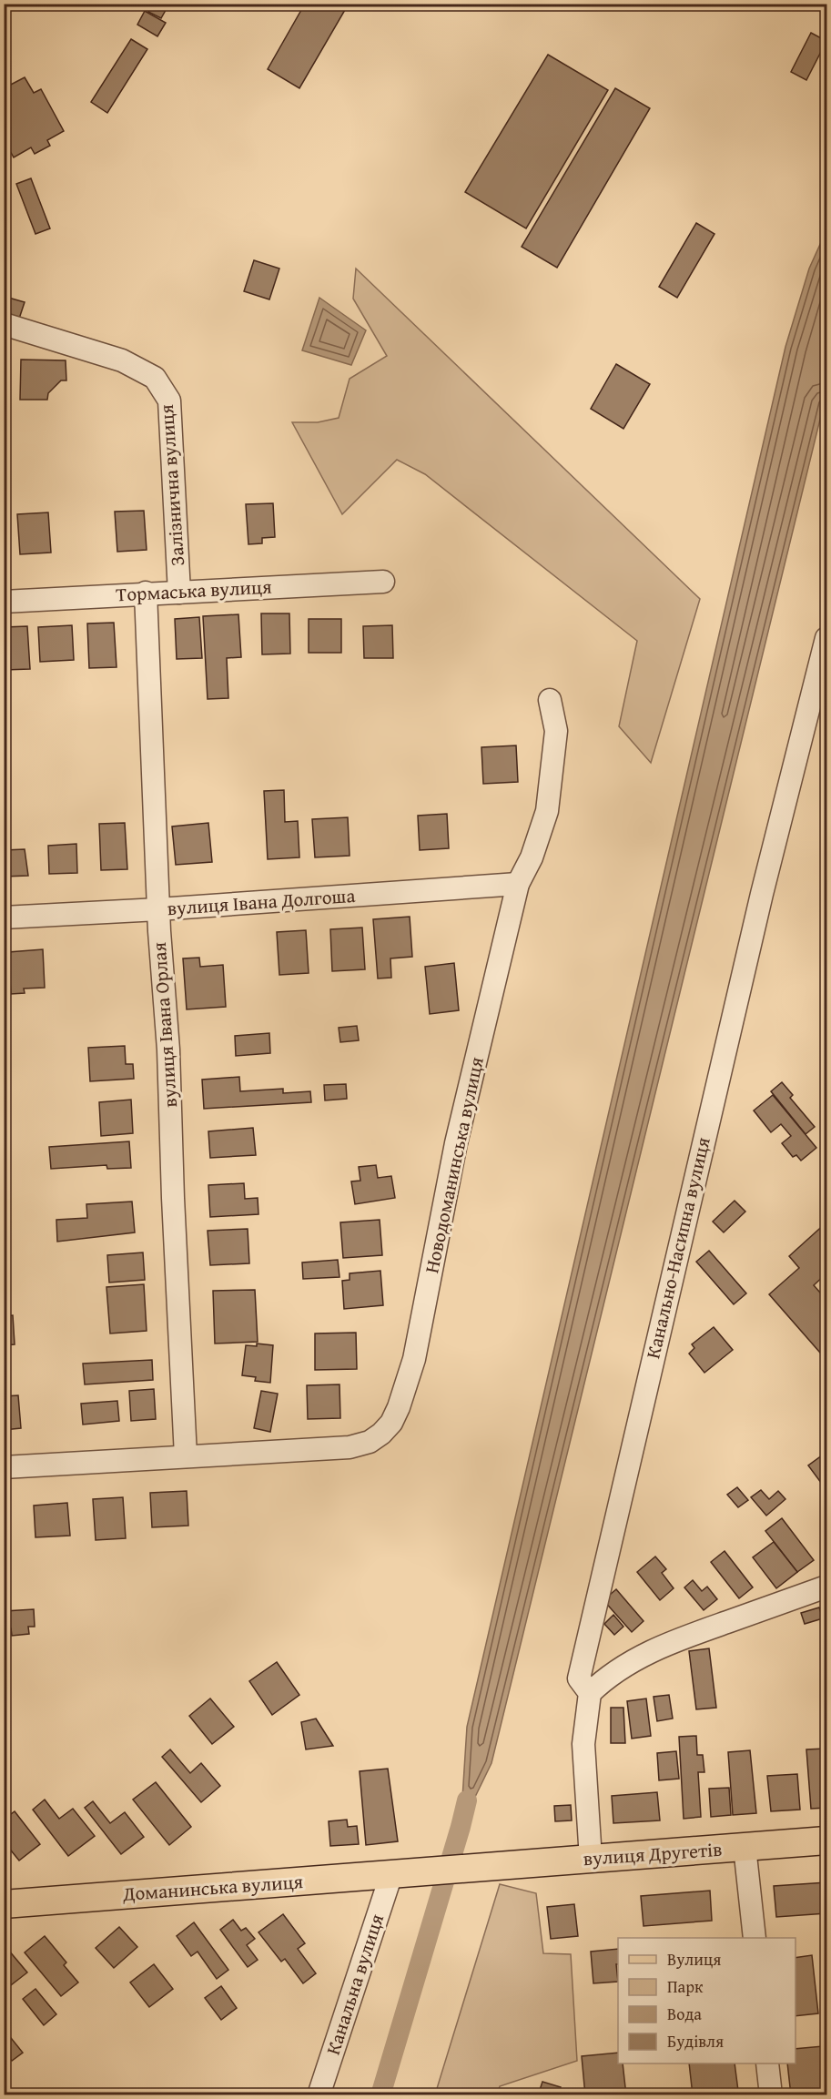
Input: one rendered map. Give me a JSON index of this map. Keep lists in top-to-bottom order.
{
  "streets": {
    "main road": ["вулиця Другетів", "Доманинська вулиця"],
    "street": [
      "Залізнична вулиця",
      "Тормаська вулиця",
      "вулиця Івана Долгоша",
      "вулиця Івана Орлая",
      "Новодоманинська вулиця",
      "Канально-Насипна вулиця",
      "Канальна вулиця"
    ]
  },
  "crossings": [
    ["Залізнична вулиця", "Тормаська вулиця"],
    ["Тормаська вулиця", "вулиця Івана Орлая"],
    ["вулиця Івана Долгоша", "вулиця Івана Орлая"],
    ["вулиця Івана Долгоша", "Новодоманинська вулиця"],
    ["вулиця Івана Орлая", "Новодоманинська вулиця"],
    ["Канально-Насипна вулиця", "вулиця Другетів"],
    ["вулиця Другетів", "Доманинська вулиця"],
    ["Доманинська вулиця", "Канальна вулиця"]
  ],
  "legend": [
    "Вулиця",
    "Парк",
    "Вода",
    "Будівля"
  ]
}
